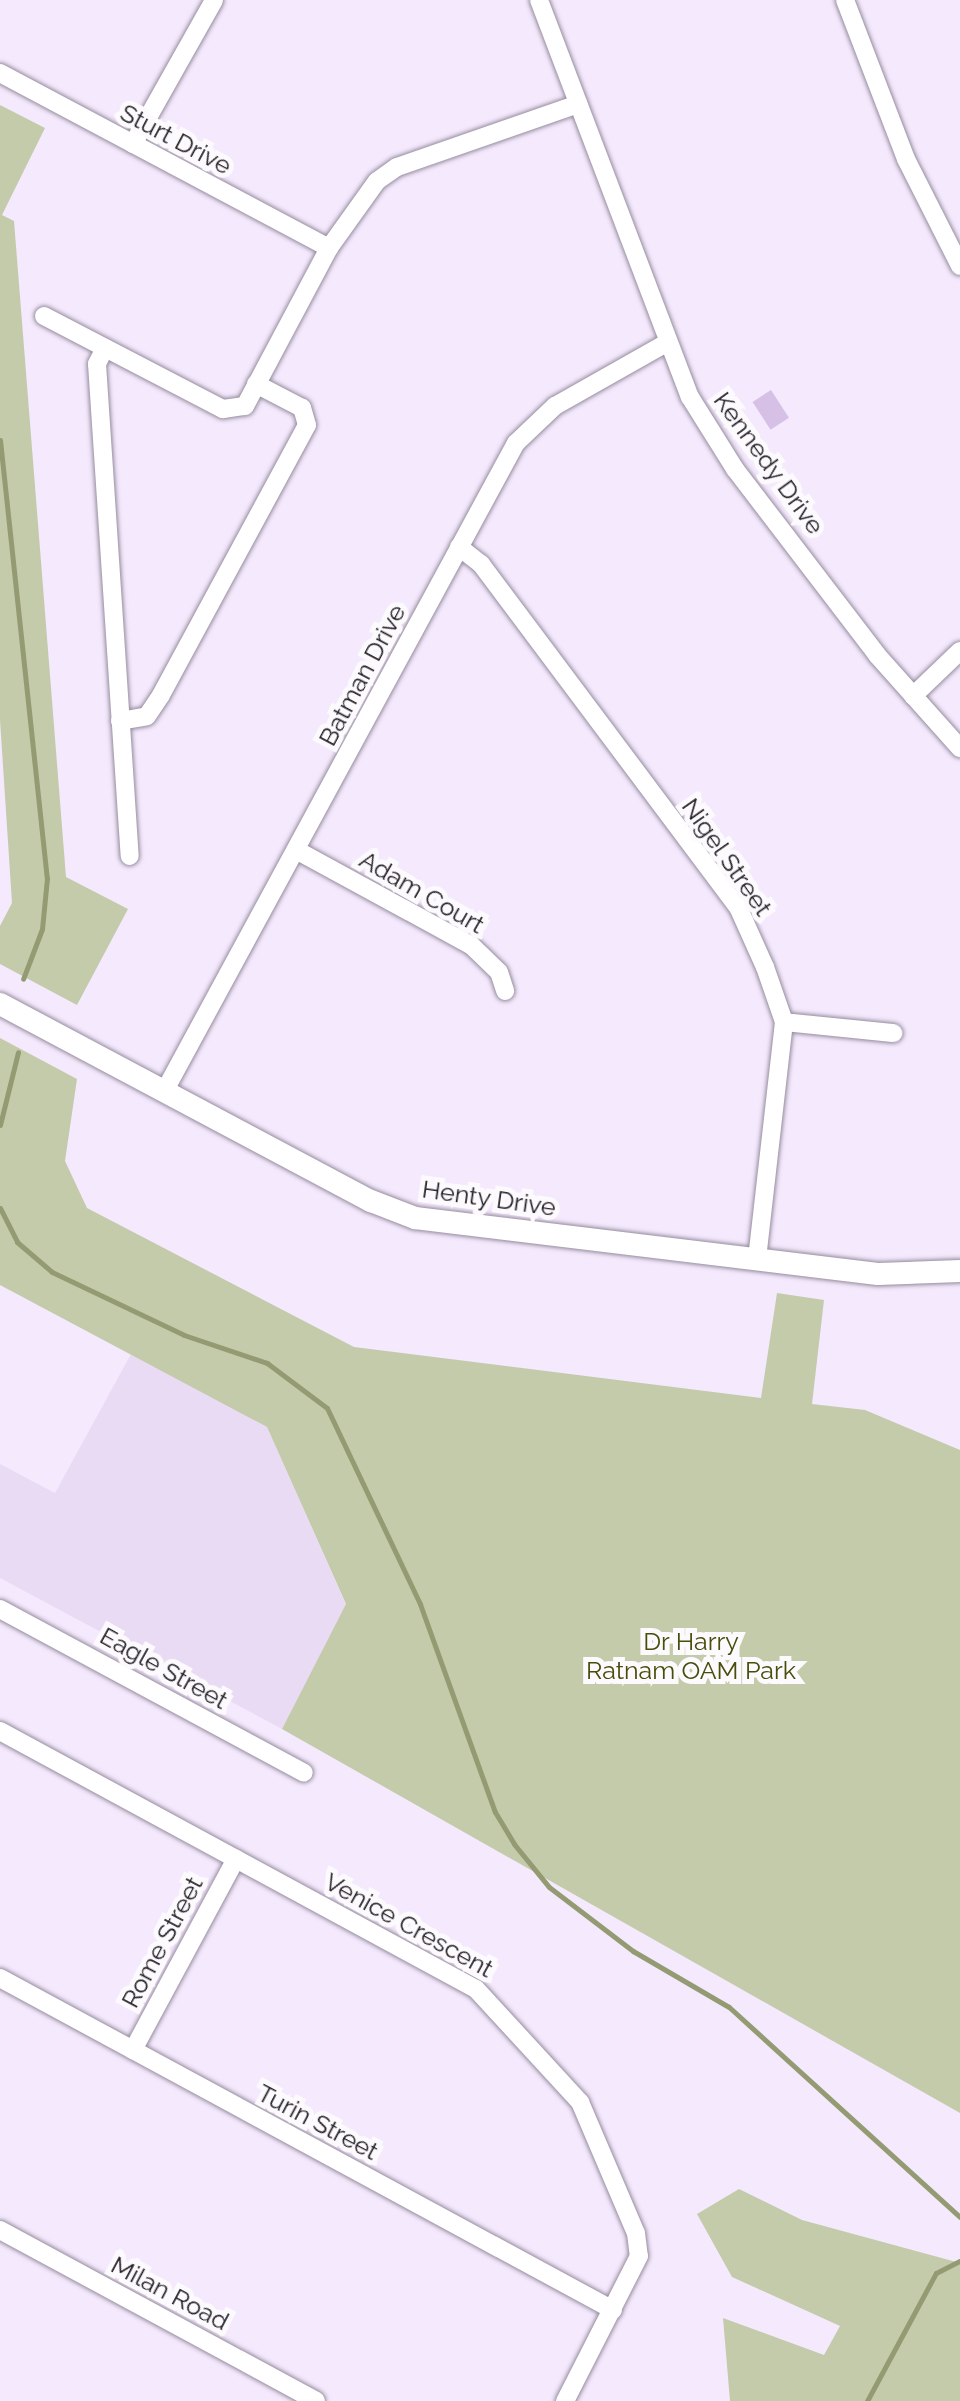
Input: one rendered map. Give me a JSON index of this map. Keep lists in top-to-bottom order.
{
  "streets": {
    "street": [
      "Sturt Drive",
      "Kennedy Drive",
      "Batman Drive",
      "Nigel Street",
      "Adam Court",
      "Henty Drive",
      "Eagle Street",
      "Venice Crescent",
      "Rome Street",
      "Turin Street",
      "Milan Road"
    ]
  },
  "crossings": [
    ["Kennedy Drive", "Batman Drive"],
    ["Batman Drive", "Nigel Street"],
    ["Batman Drive", "Adam Court"],
    ["Batman Drive", "Henty Drive"],
    ["Nigel Street", "Henty Drive"],
    ["Venice Crescent", "Rome Street"],
    ["Venice Crescent", "Turin Street"],
    ["Rome Street", "Turin Street"]
  ],
  "parks": ["Dr Harry Ratnam OAM Park"]
}
